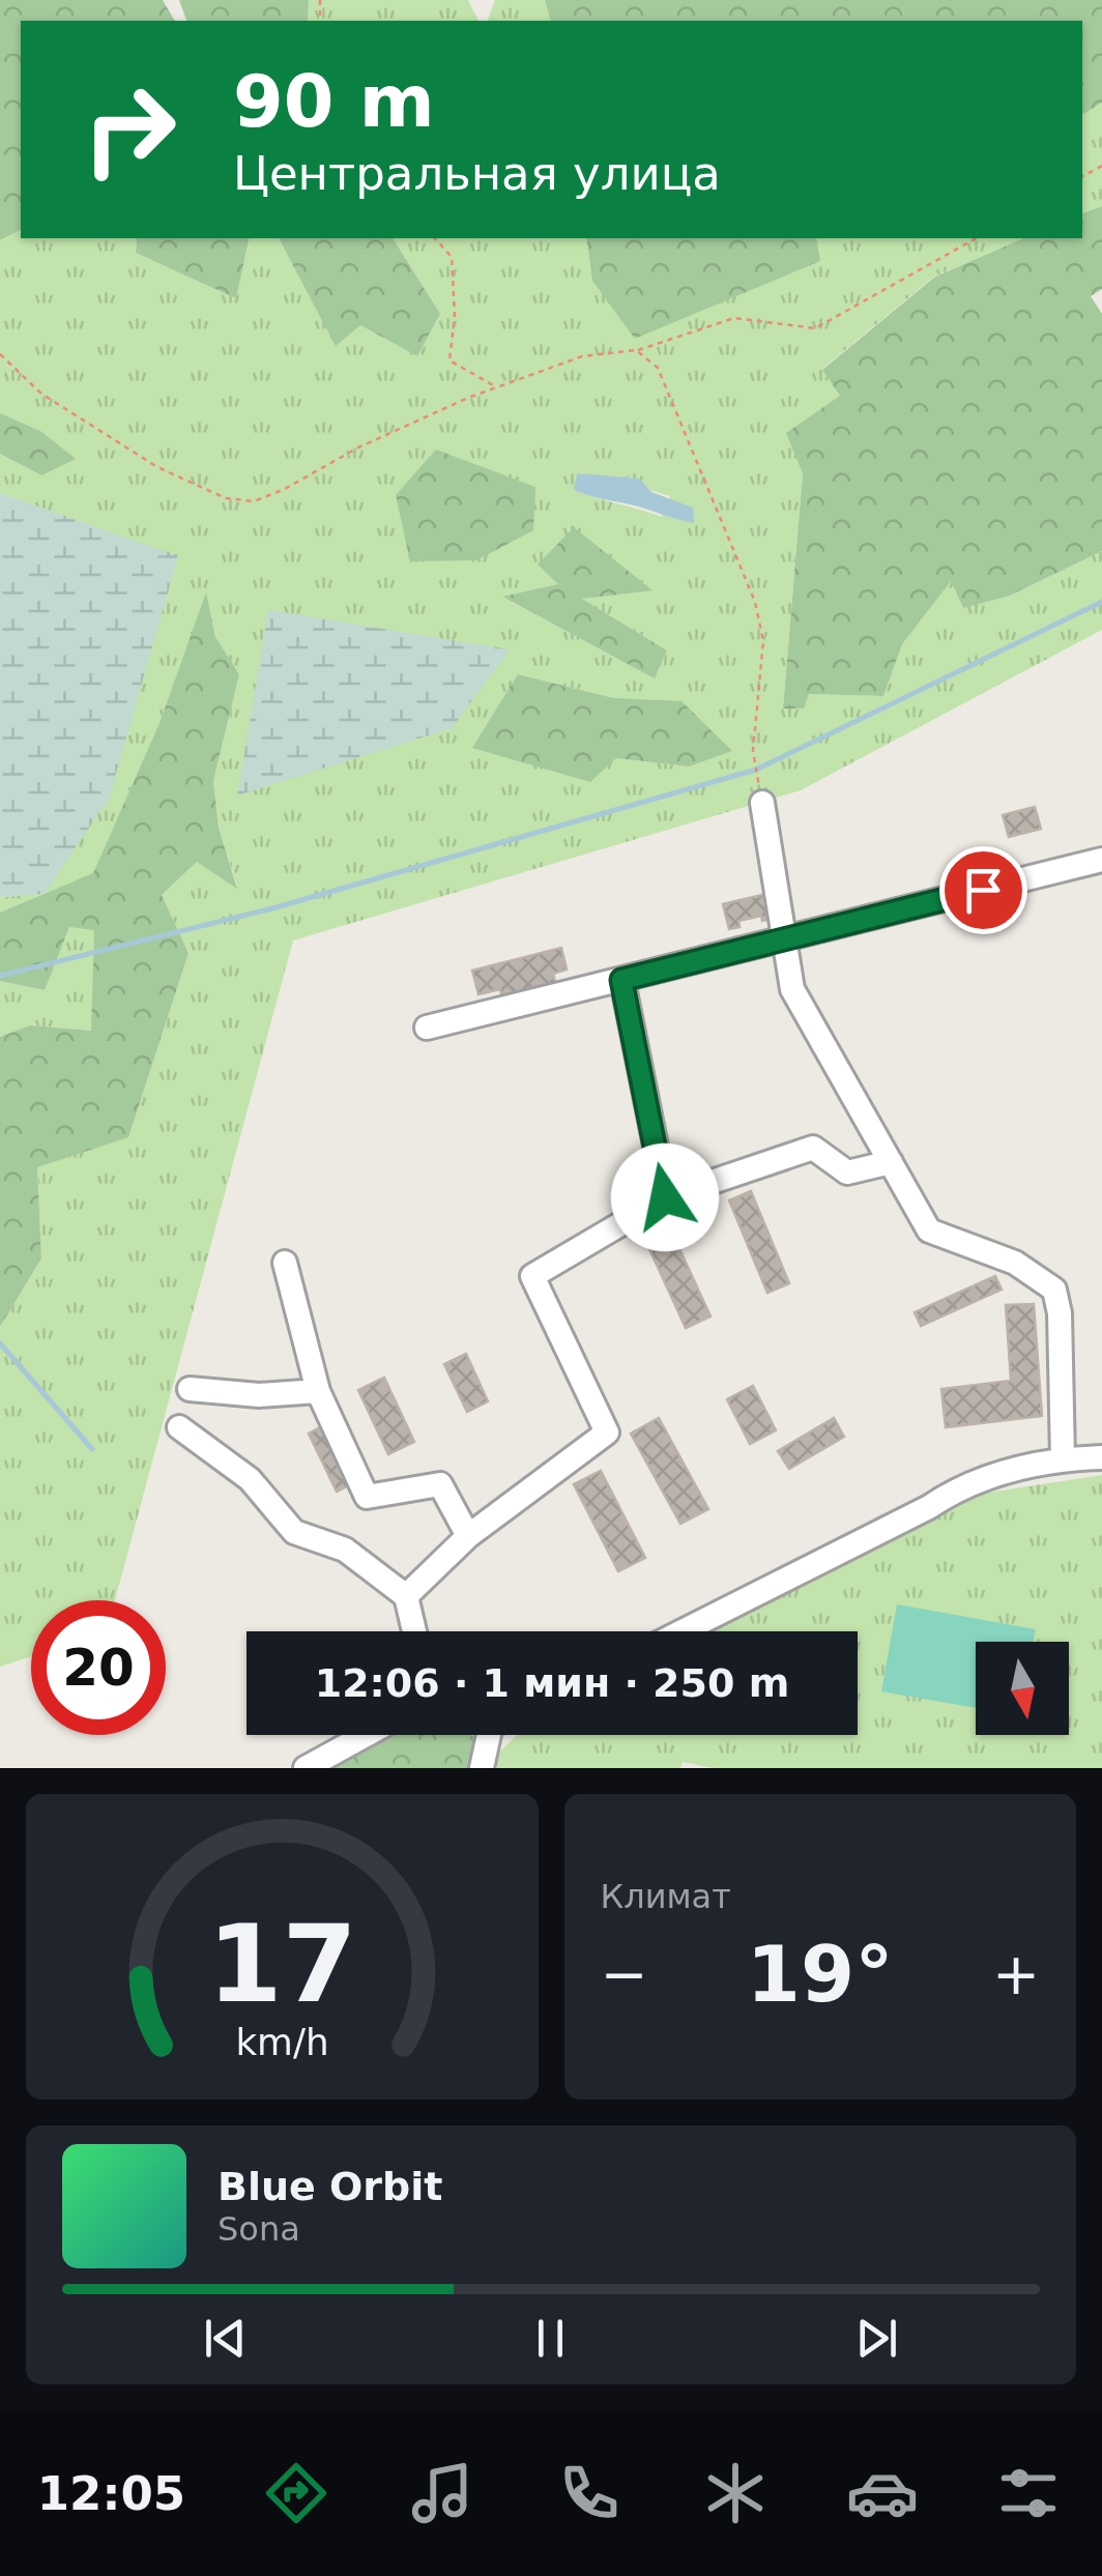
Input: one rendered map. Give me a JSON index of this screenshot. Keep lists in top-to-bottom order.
{
  "north": "bottom",
  "page": {
    "turn": ["90 m", "Центральная улица"],
    "limit": "20",
    "trip": "12:06 · 1 мин · 250 m",
    "tile": "Климат",
    "heat": ["−", "19°", "+"],
    "song": ["Blue Orbit", "Sona"],
    "tabs": "12:05",
    "gauge": ["17", "km/h"]
  }
}
